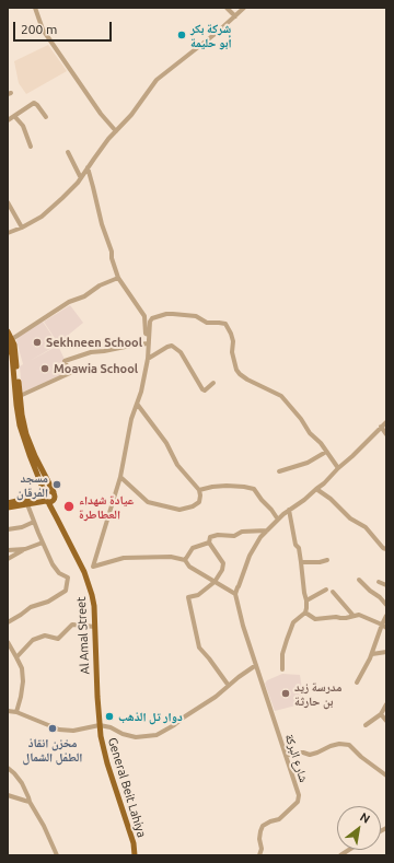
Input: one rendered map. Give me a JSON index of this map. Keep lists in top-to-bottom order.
{
  "streets": {
    "main road": ["Al Amal Street", "General Beit Lahiya"],
    "street": ["شارع البركة"]
  },
  "crossings": [
    ["Al Amal Street", "General Beit Lahiya"]
  ],
  "places": [
    "شركة بكر أبو حليمة",
    "Sekhneen School",
    "Moawia School",
    "مسجد الفرقان",
    "عيادة شهداء العطاطرة",
    "مدرسة زيد بن حارثة",
    "دوار تل الذهب",
    "مخزن انقاذ الطفل الشمال"
  ],
  "scale_bar": "200 m",
  "north": "top right"
}
